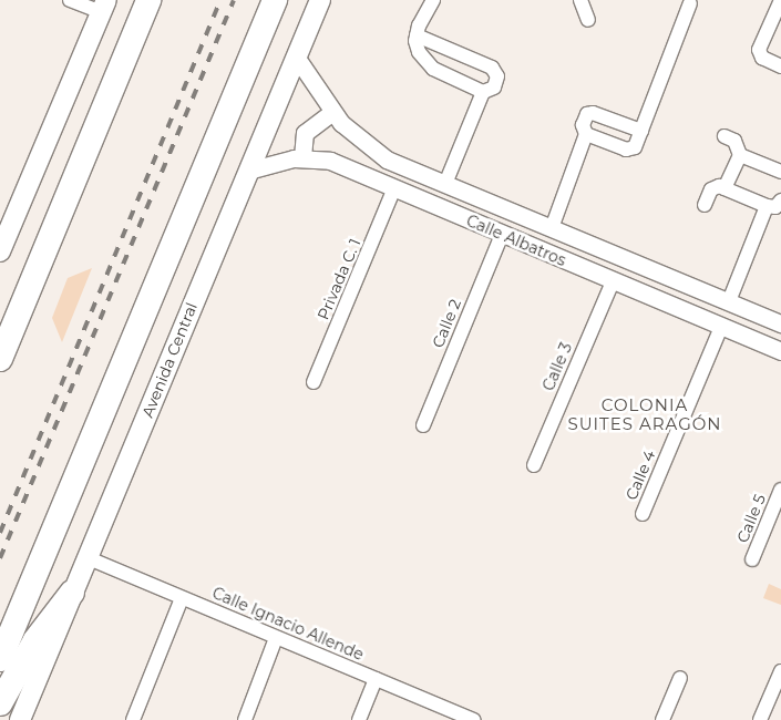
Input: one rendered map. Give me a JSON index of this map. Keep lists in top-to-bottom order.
{
  "streets": {
    "main road": ["Avenida Central"],
    "street": [
      "Calle Albatros",
      "Privada C. 1",
      "Calle 2",
      "Calle 3",
      "Calle 4",
      "Calle 5",
      "Calle Ignacio Allende"
    ]
  },
  "crossings": [
    ["Calle Albatros", "Privada C. 1"],
    ["Calle Albatros", "Calle 2"],
    ["Calle Albatros", "Avenida Central"],
    ["Calle Albatros", "Calle 3"],
    ["Calle Albatros", "Calle 4"],
    ["Avenida Central", "Calle Ignacio Allende"]
  ],
  "districts": ["COLONIA SUITES ARAGÓN"]
}
